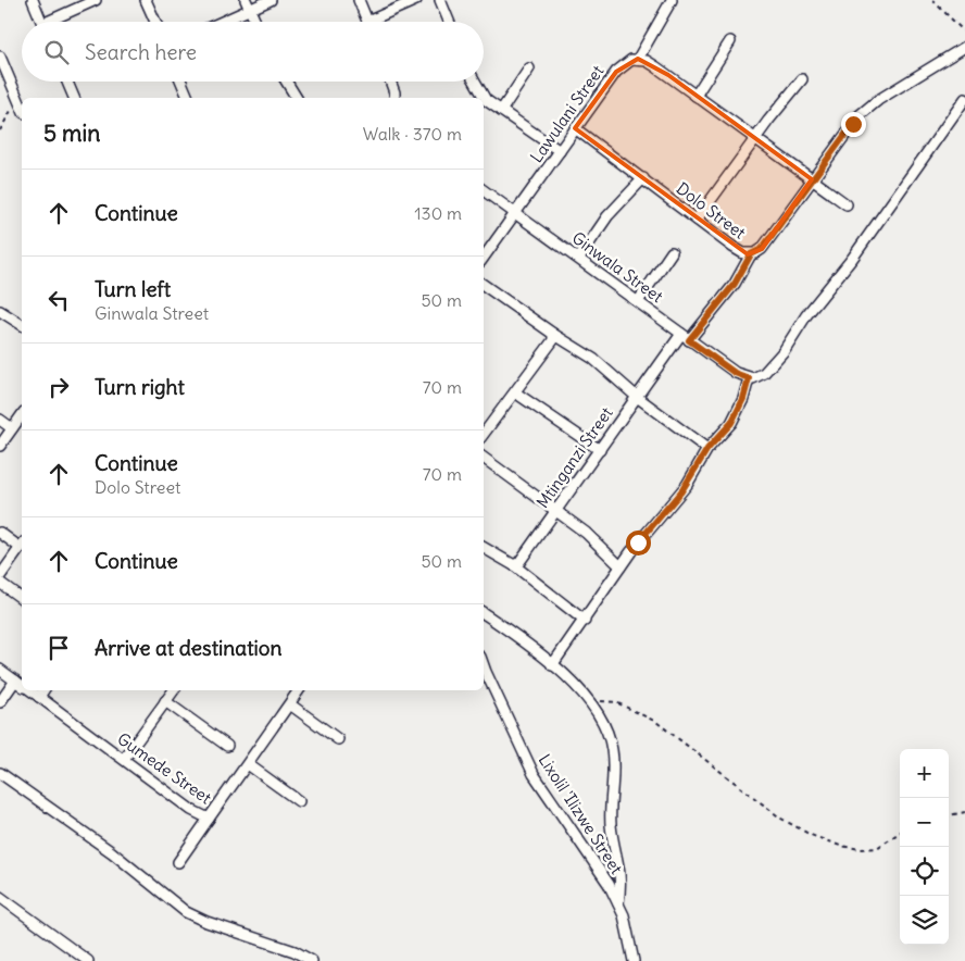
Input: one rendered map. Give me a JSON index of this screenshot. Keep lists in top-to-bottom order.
{
  "streets": {
    "street": [
      "Lawulani Street",
      "Dolo Street",
      "Ginwala Street",
      "Mtinganzi Street",
      "Gumede Street",
      "Lixolil 'Ilizwe Street"
    ]
  },
  "crossings": [
    ["Lawulani Street", "Dolo Street"],
    ["Lawulani Street", "Ginwala Street"],
    ["Dolo Street", "Mtinganzi Street"],
    ["Ginwala Street", "Mtinganzi Street"]
  ],
  "page": {
    "search": "Search here",
    "heading": ["5 min", "Walk · 370 m"],
    "list": [
      ["Continue", "130 m"],
      ["Turn left", "Ginwala Street", "50 m"],
      ["Turn right", "70 m"],
      ["Continue", "Dolo Street", "70 m"],
      ["Continue", "50 m"],
      "Arrive at destination"
    ],
    "map_buttons": ["+", "−"]
  }
}
